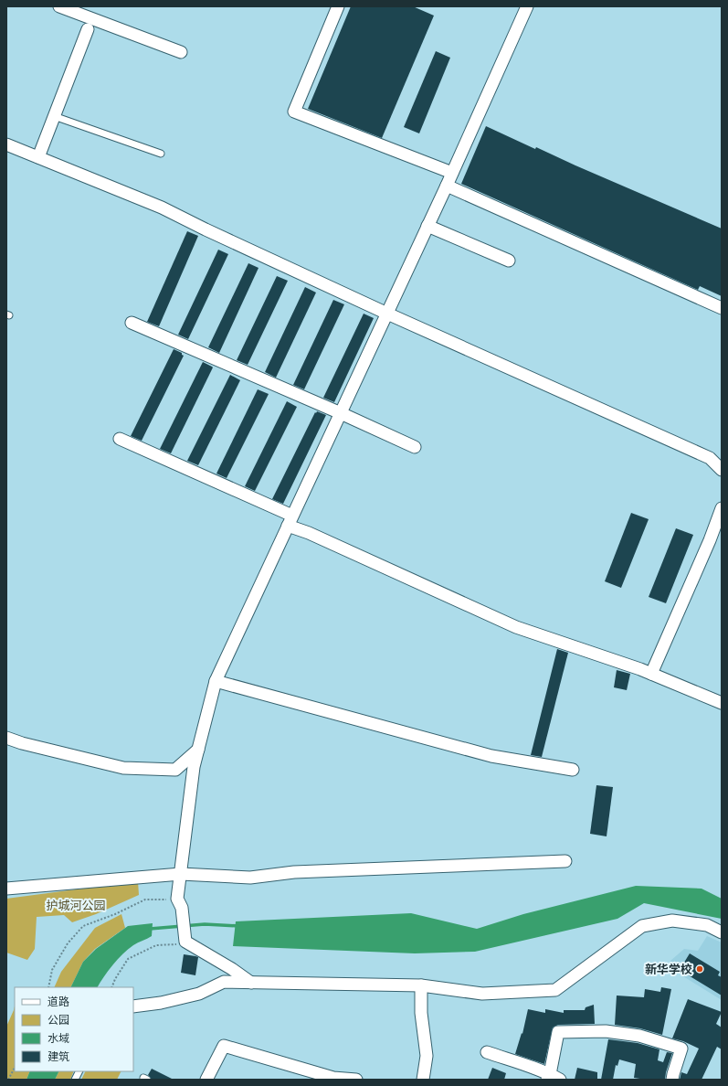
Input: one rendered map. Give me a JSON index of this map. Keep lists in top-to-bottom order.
{
  "parks": ["护城河公园"],
  "places": ["新华学校"],
  "legend": [
    "道路",
    "公园",
    "水域",
    "建筑"
  ]
}
